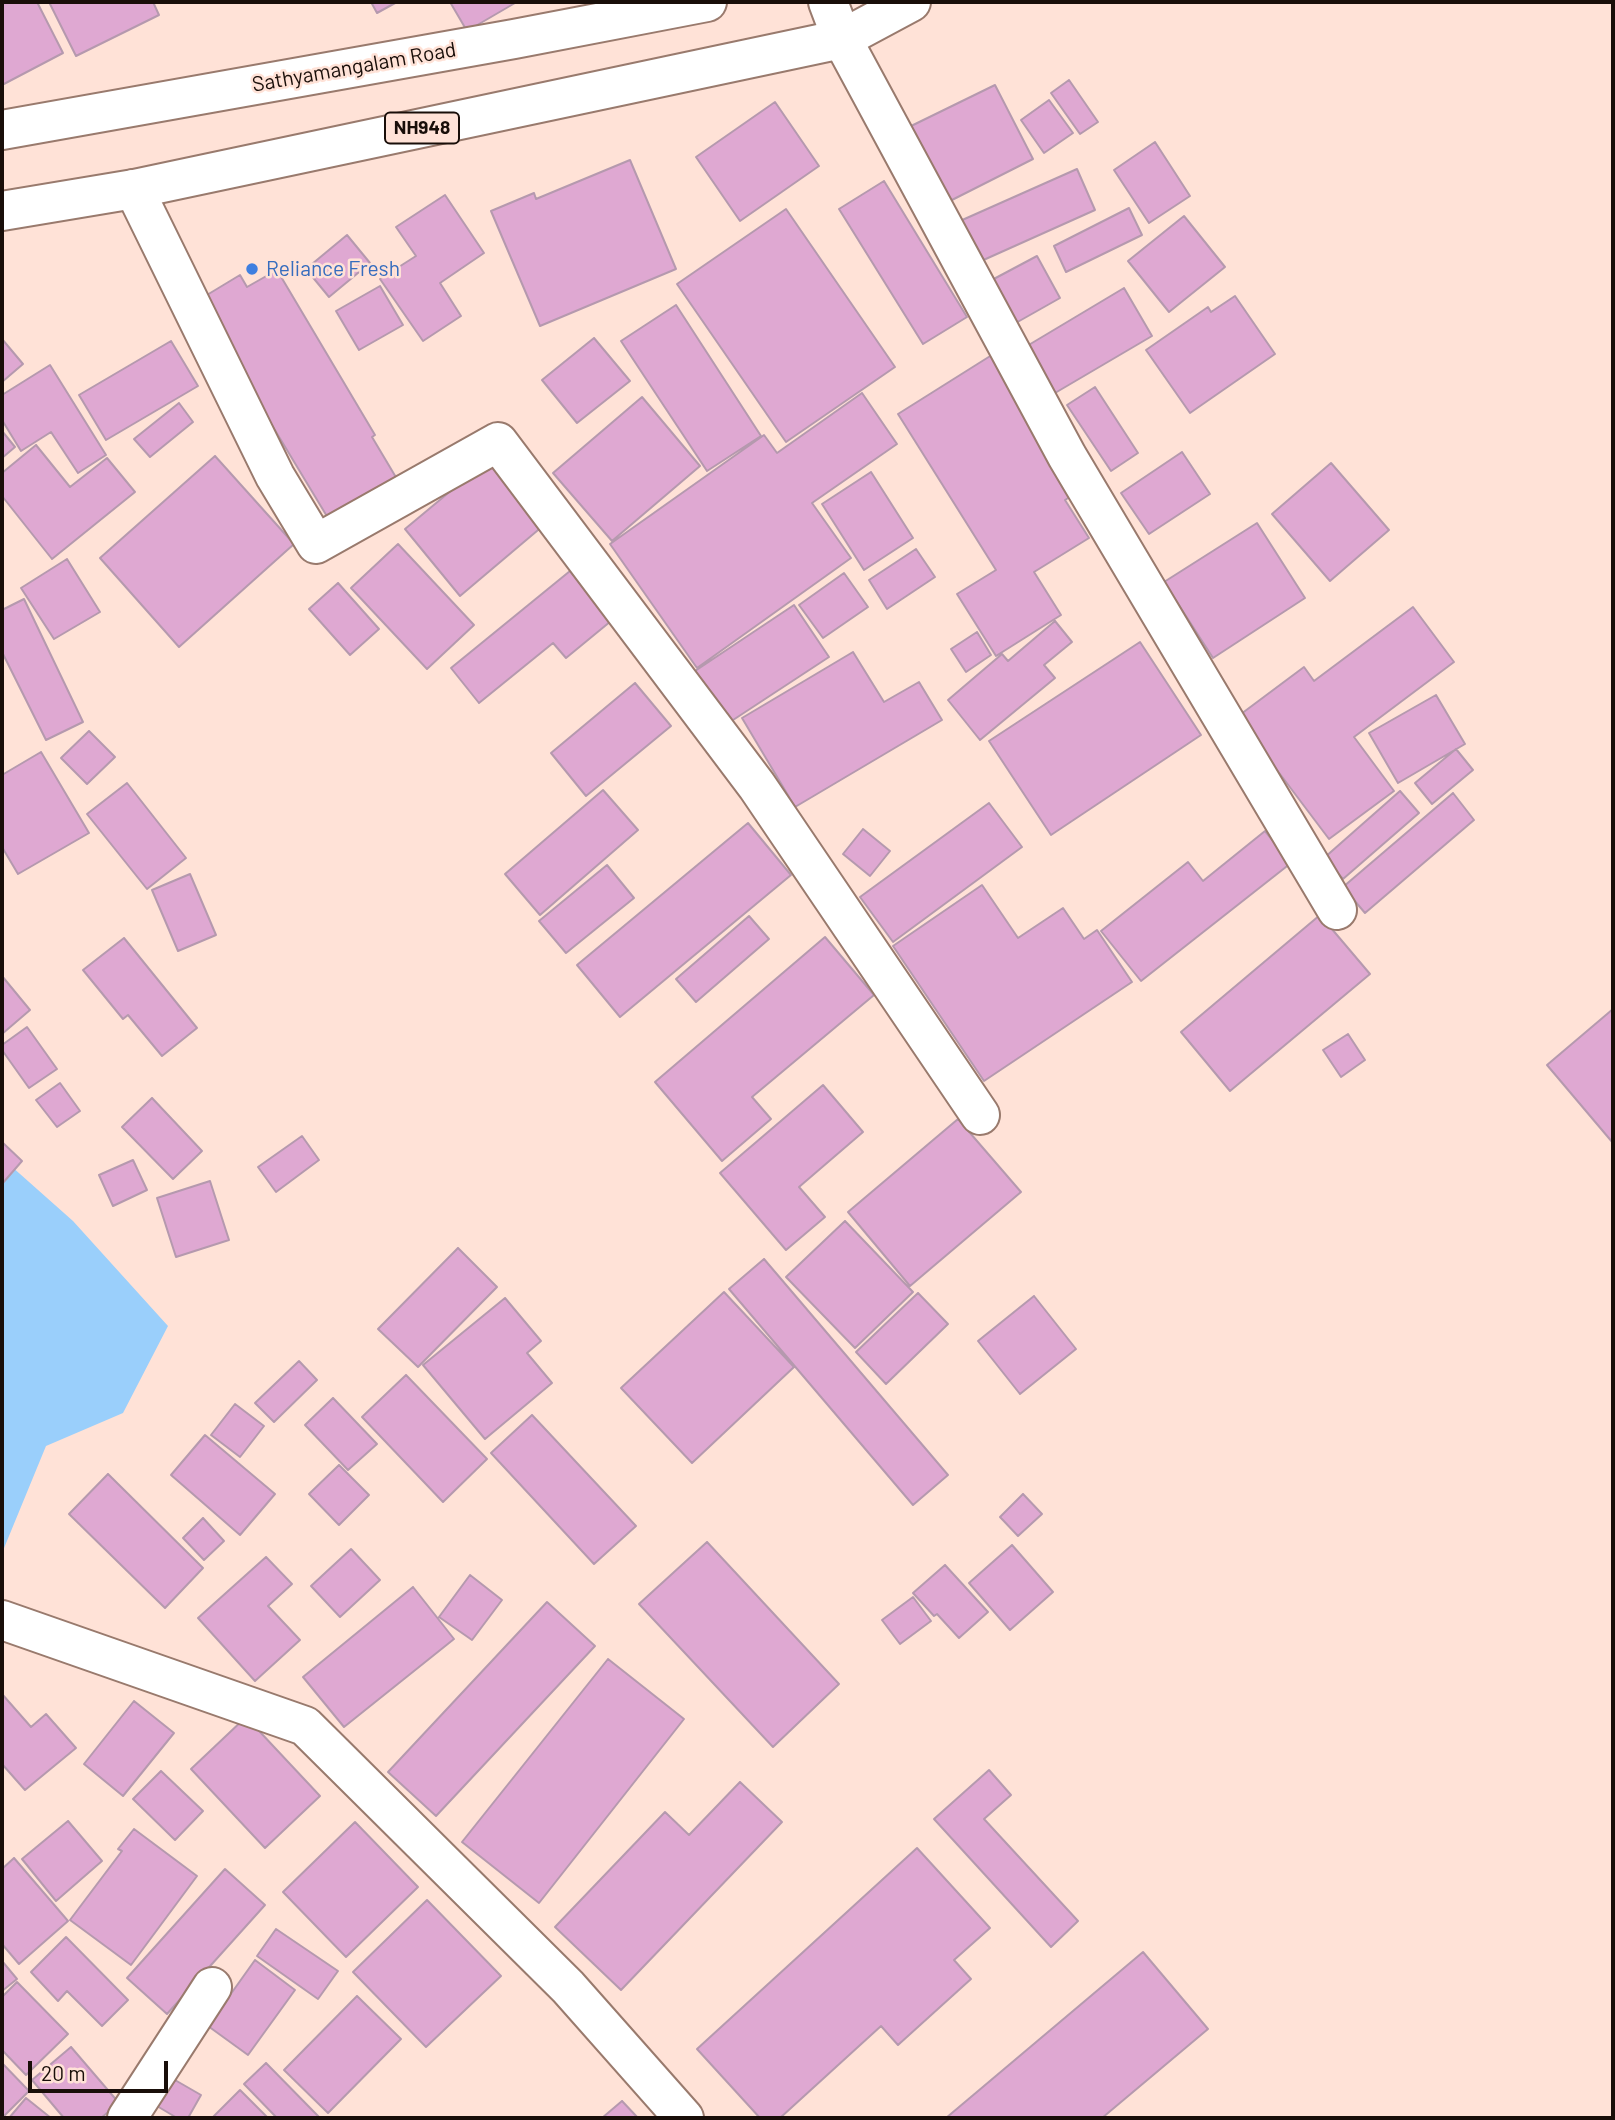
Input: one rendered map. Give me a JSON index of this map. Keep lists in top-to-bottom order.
{
  "streets": {
    "main road": ["Sathyamangalam Road", "NH948"]
  },
  "places": ["Reliance Fresh"],
  "scale_bar": "20 m"
}
